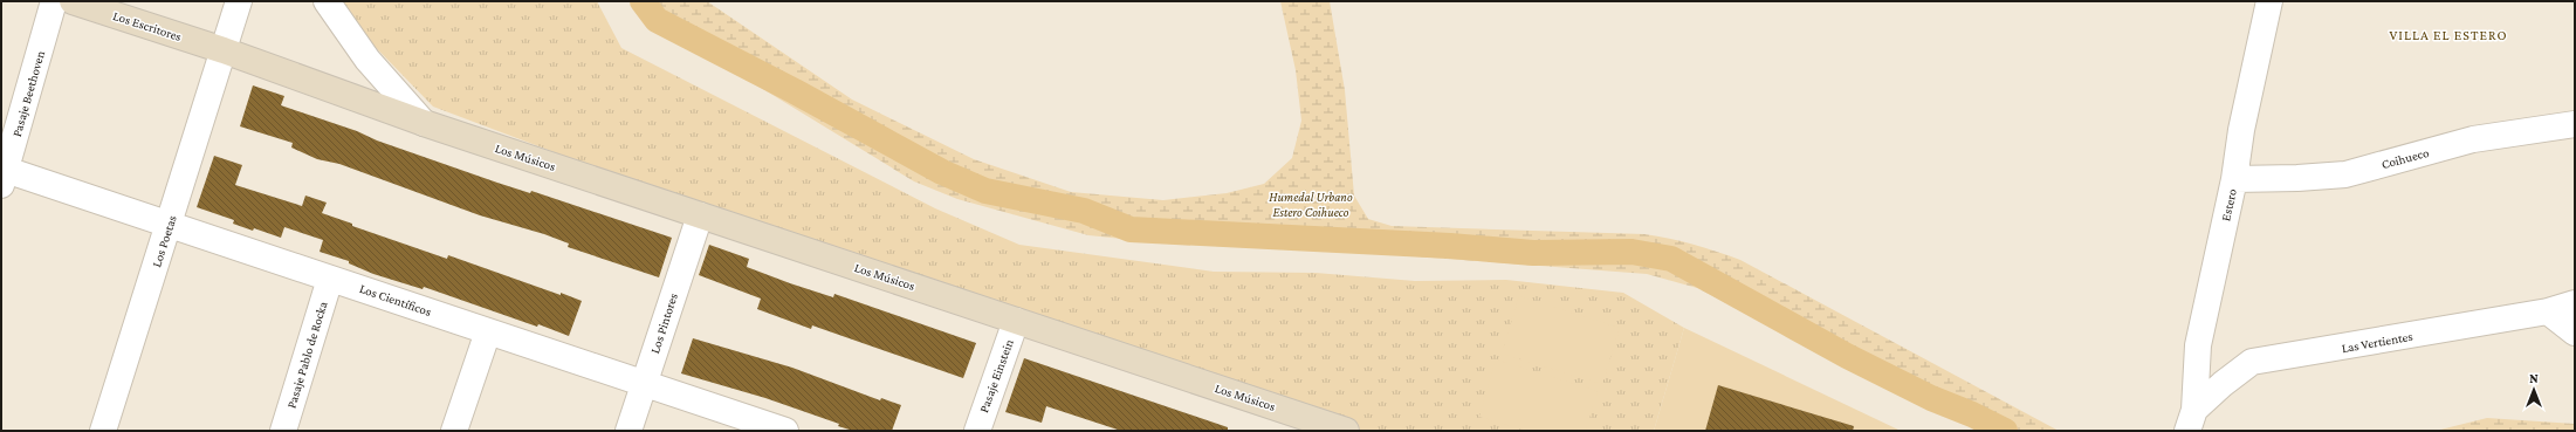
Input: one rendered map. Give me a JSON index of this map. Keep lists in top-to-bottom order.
{
  "streets": {
    "street": [
      "Los Escritores",
      "Pasaje Beethoven",
      "Los Músicos",
      "Coihueco",
      "Estero",
      "Los Poetas",
      "Los Científicos",
      "Los Pintores",
      "Las Vertientes",
      "Pasaje Pablo de Rocka",
      "Pasaje Einstein"
    ]
  },
  "crossings": [
    ["Los Escritores", "Los Músicos"],
    ["Los Escritores", "Los Poetas"],
    ["Pasaje Beethoven", "Los Científicos"],
    ["Los Músicos", "Los Poetas"],
    ["Los Músicos", "Los Pintores"],
    ["Los Músicos", "Pasaje Einstein"],
    ["Coihueco", "Estero"],
    ["Estero", "Las Vertientes"],
    ["Los Poetas", "Los Científicos"],
    ["Los Científicos", "Los Pintores"],
    ["Los Científicos", "Pasaje Pablo de Rocka"]
  ],
  "districts": ["VILLA EL ESTERO"],
  "parks": ["Humedal Urbano Estero Coihueco"],
  "north": "top"
}
